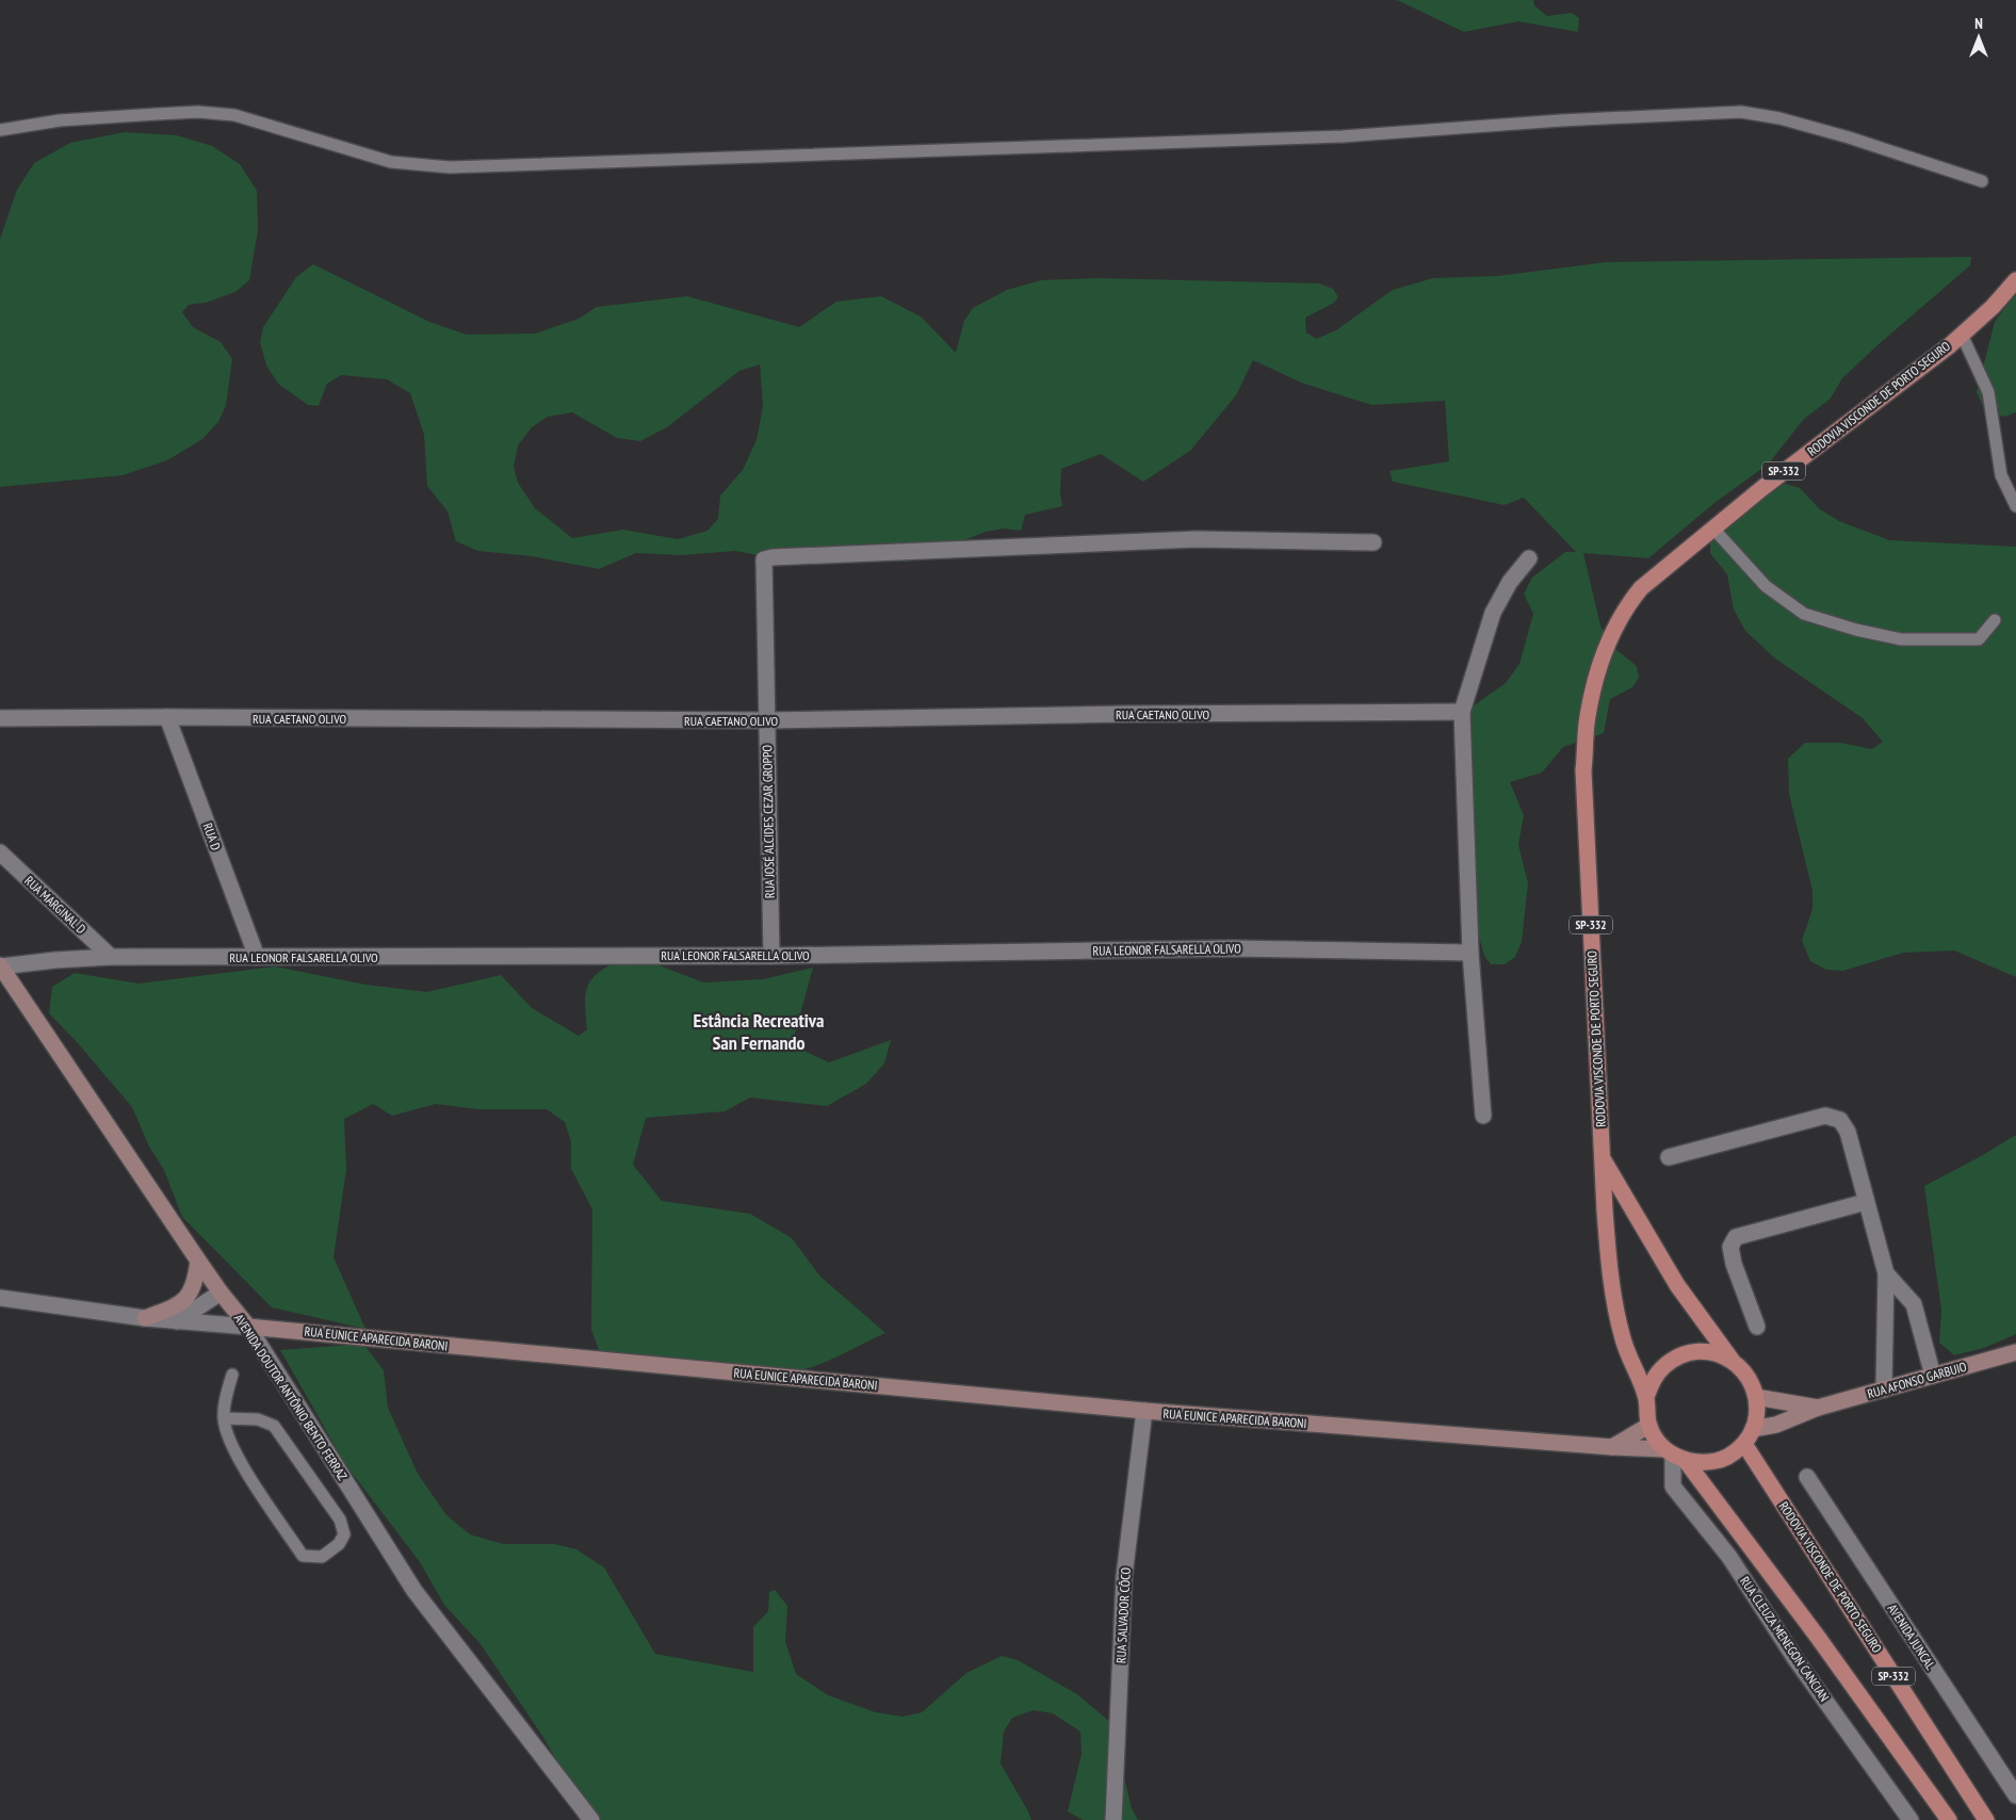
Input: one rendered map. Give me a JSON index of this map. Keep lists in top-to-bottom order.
{
  "streets": {
    "main road": [
      "RODOVIA VISCONDE DE PORTO SEGURO",
      "SP-332",
      "RUA EUNICE APARECIDA BARONI",
      "RUA AFONSO GARBUIO",
      "AVENIDA DOUTOR ANTÔNIO BENTO FERRAZ"
    ],
    "street": [
      "RUA CAETANO OLIVO",
      "RUA JOSÉ ALCIDES CEZAR GROPPO",
      "RUA D",
      "RUA MARGINAL D",
      "RUA LEONOR FALSARELLA OLIVO",
      "RUA SALVADOR CÔCO",
      "AVENIDA JUNCAL",
      "RUA CLEUZA MENEGON CANCIAN"
    ]
  },
  "crossings": [
    ["RODOVIA VISCONDE DE PORTO SEGURO", "SP-332"],
    ["RODOVIA VISCONDE DE PORTO SEGURO", "RUA EUNICE APARECIDA BARONI"],
    ["RODOVIA VISCONDE DE PORTO SEGURO", "RUA AFONSO GARBUIO"],
    ["RODOVIA VISCONDE DE PORTO SEGURO", "RUA CLEUZA MENEGON CANCIAN"],
    ["SP-332", "RUA EUNICE APARECIDA BARONI"],
    ["SP-332", "RUA AFONSO GARBUIO"],
    ["SP-332", "RUA CLEUZA MENEGON CANCIAN"],
    ["RUA CAETANO OLIVO", "RUA JOSÉ ALCIDES CEZAR GROPPO"],
    ["RUA CAETANO OLIVO", "RUA D"],
    ["RUA JOSÉ ALCIDES CEZAR GROPPO", "RUA LEONOR FALSARELLA OLIVO"],
    ["RUA D", "RUA LEONOR FALSARELLA OLIVO"],
    ["RUA MARGINAL D", "RUA LEONOR FALSARELLA OLIVO"],
    ["RUA LEONOR FALSARELLA OLIVO", "AVENIDA DOUTOR ANTÔNIO BENTO FERRAZ"],
    ["RUA EUNICE APARECIDA BARONI", "RUA AFONSO GARBUIO"],
    ["RUA EUNICE APARECIDA BARONI", "AVENIDA DOUTOR ANTÔNIO BENTO FERRAZ"],
    ["RUA EUNICE APARECIDA BARONI", "RUA SALVADOR CÔCO"],
    ["RUA EUNICE APARECIDA BARONI", "RUA CLEUZA MENEGON CANCIAN"],
    ["RUA AFONSO GARBUIO", "RUA CLEUZA MENEGON CANCIAN"]
  ],
  "districts": ["Estância Recreativa San Fernando"],
  "north": "top"
}
